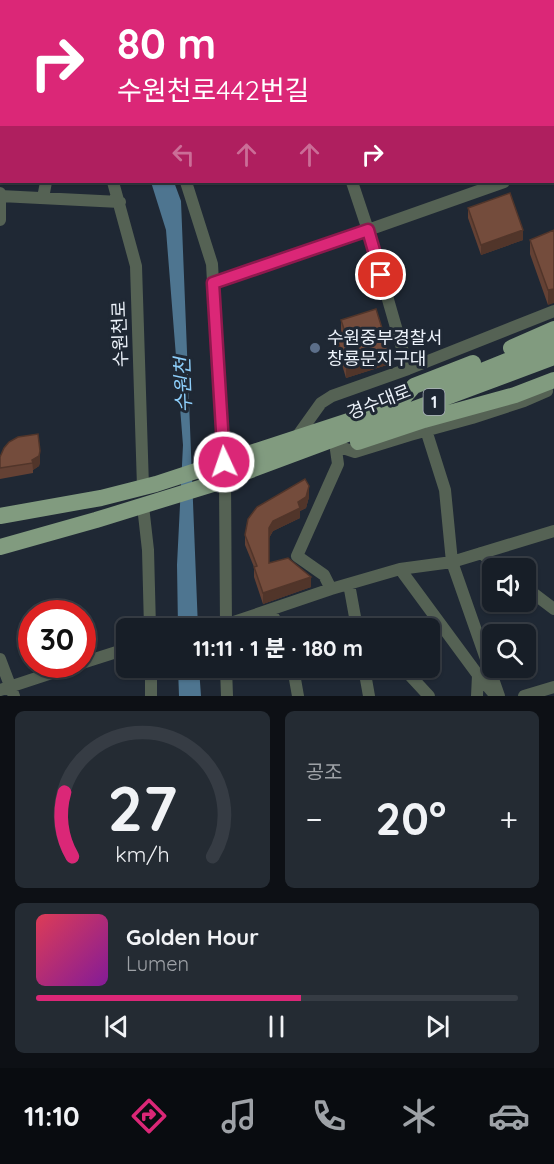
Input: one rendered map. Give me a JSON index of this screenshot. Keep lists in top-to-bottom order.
{
  "streets": {
    "main road": ["경수대로", "1"],
    "street": ["수원천로"]
  },
  "crossings": [
    ["수원천로", "1"],
    ["경수대로", "1"]
  ],
  "water": ["수원천"],
  "places": ["수원중부경찰서 창룡문지구대"],
  "page": {
    "turn": ["80 m", "수원천로442번길"],
    "limit": "30",
    "trip": "11:11 · 1 분 · 180 m",
    "tile": "공조",
    "heat": ["−", "20°", "+"],
    "song": ["Golden Hour", "Lumen"],
    "tabs": "11:10",
    "gauge": ["27", "km/h"]
  }
}
